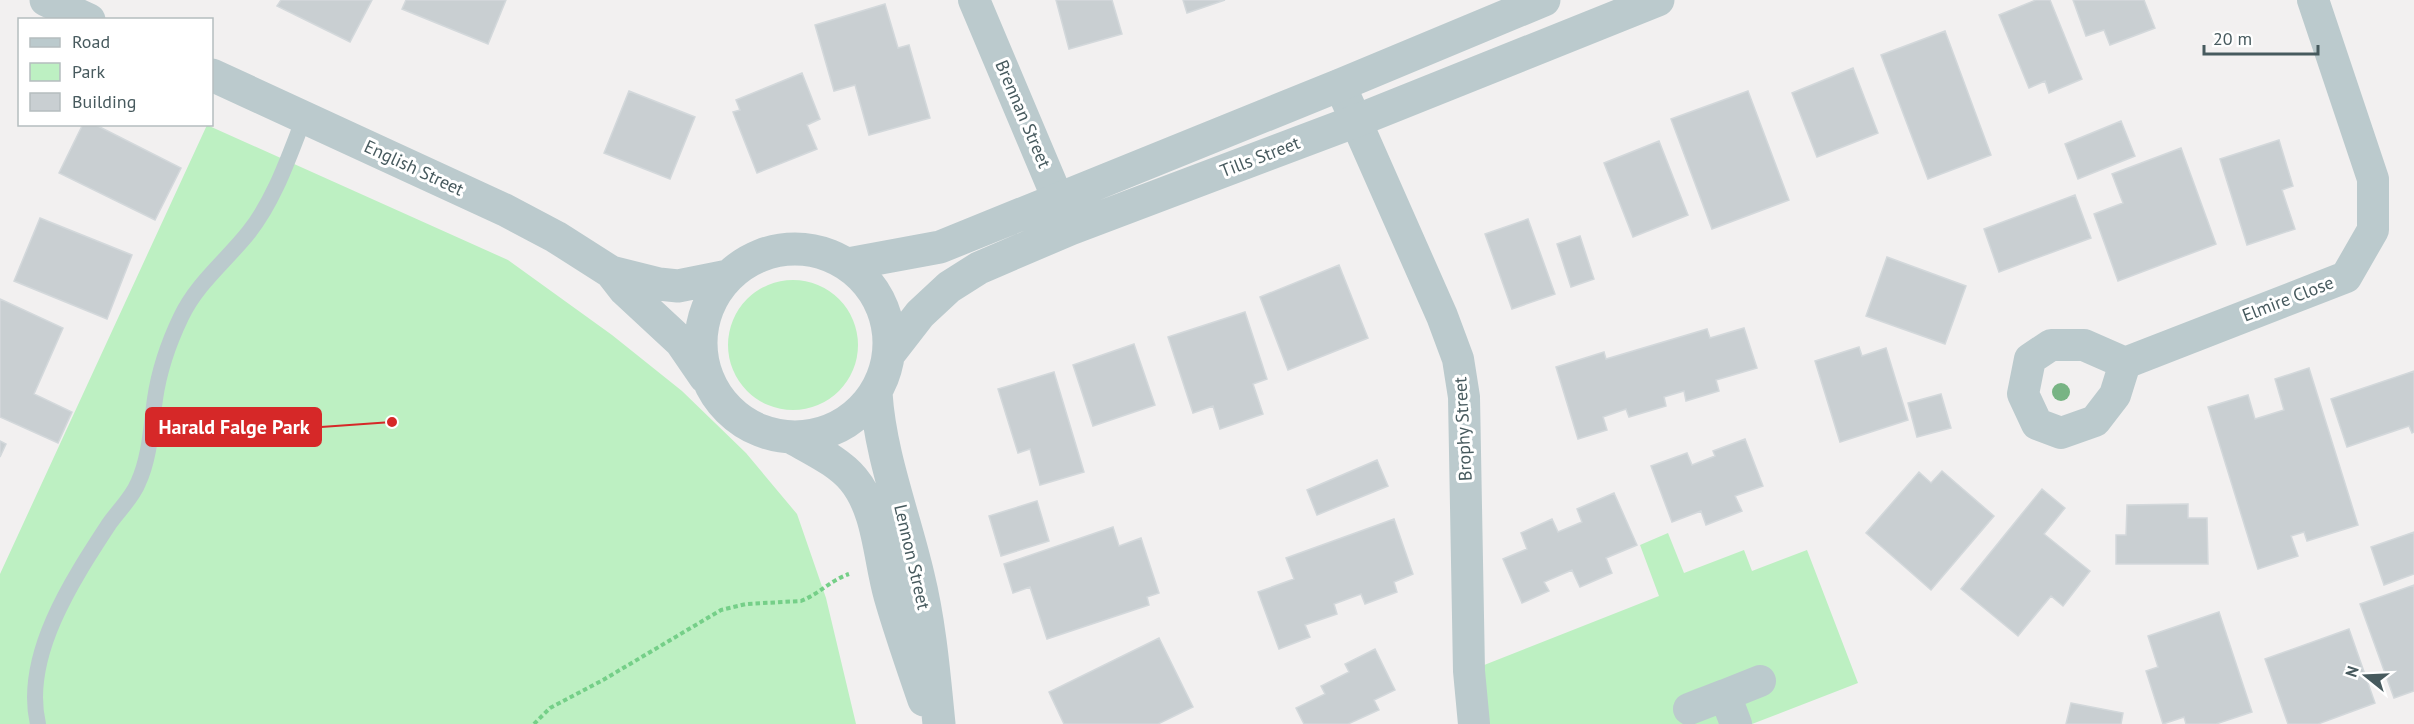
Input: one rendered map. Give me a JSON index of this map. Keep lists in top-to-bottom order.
{
  "streets": {
    "street": [
      "Brennan Street",
      "Tills Street",
      "English Street",
      "Elmire Close",
      "Brophy Street",
      "Lennon Street"
    ]
  },
  "crossings": [
    ["Brennan Street", "Tills Street"],
    ["Tills Street", "English Street"],
    ["Tills Street", "Brophy Street"],
    ["Tills Street", "Lennon Street"],
    ["English Street", "Lennon Street"]
  ],
  "places": ["Harald Falge Park"],
  "legend": ["Road", "Park", "Building"],
  "scale_bar": "20 m",
  "north": "left"
}
